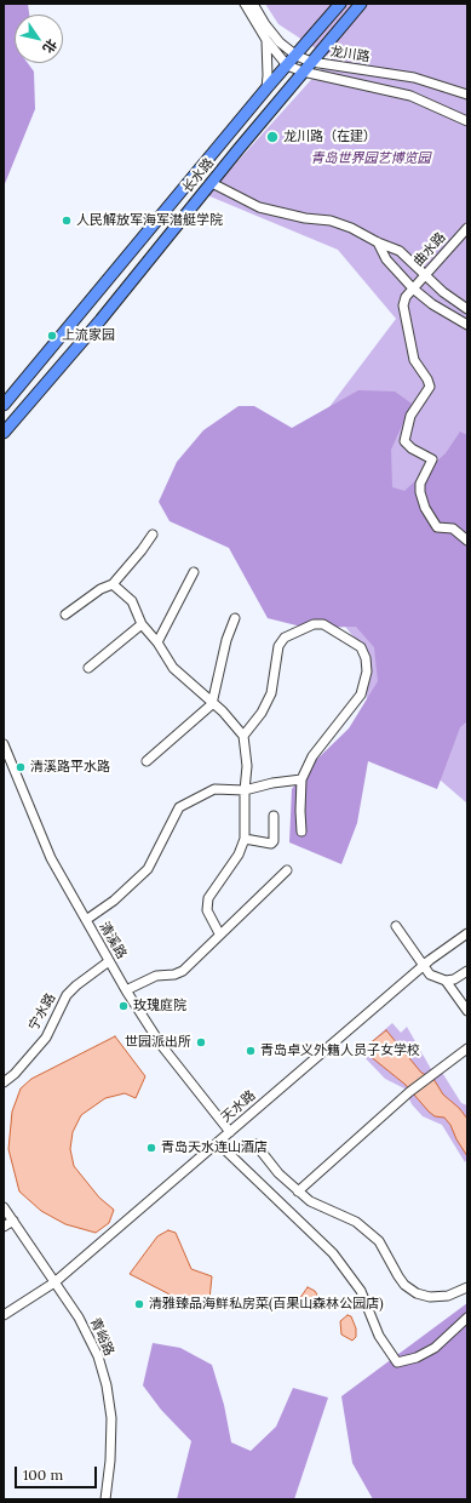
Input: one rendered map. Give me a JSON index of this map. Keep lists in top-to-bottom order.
{
  "streets": {
    "main road": ["长水路"],
    "street": [
      "龙川路",
      "曲水路",
      "清溪路",
      "宁水路",
      "天水路",
      "青峪路"
    ]
  },
  "crossings": [
    ["龙川路", "长水路"],
    ["清溪路", "宁水路"],
    ["清溪路", "天水路"],
    ["天水路", "青峪路"]
  ],
  "parks": ["青岛世界园艺博览园"],
  "places": [
    "龙川路（在建）",
    "人民解放军海军潜艇学院",
    "上流家园",
    "清溪路平水路",
    "玫瑰庭院",
    "世园派出所",
    "青岛卓义外籍人员子女学校",
    "青岛天水连山酒店",
    "清雅臻品海鲜私房菜(百果山森林公园店)"
  ],
  "scale_bar": "100 m",
  "north": "bottom right"
}
